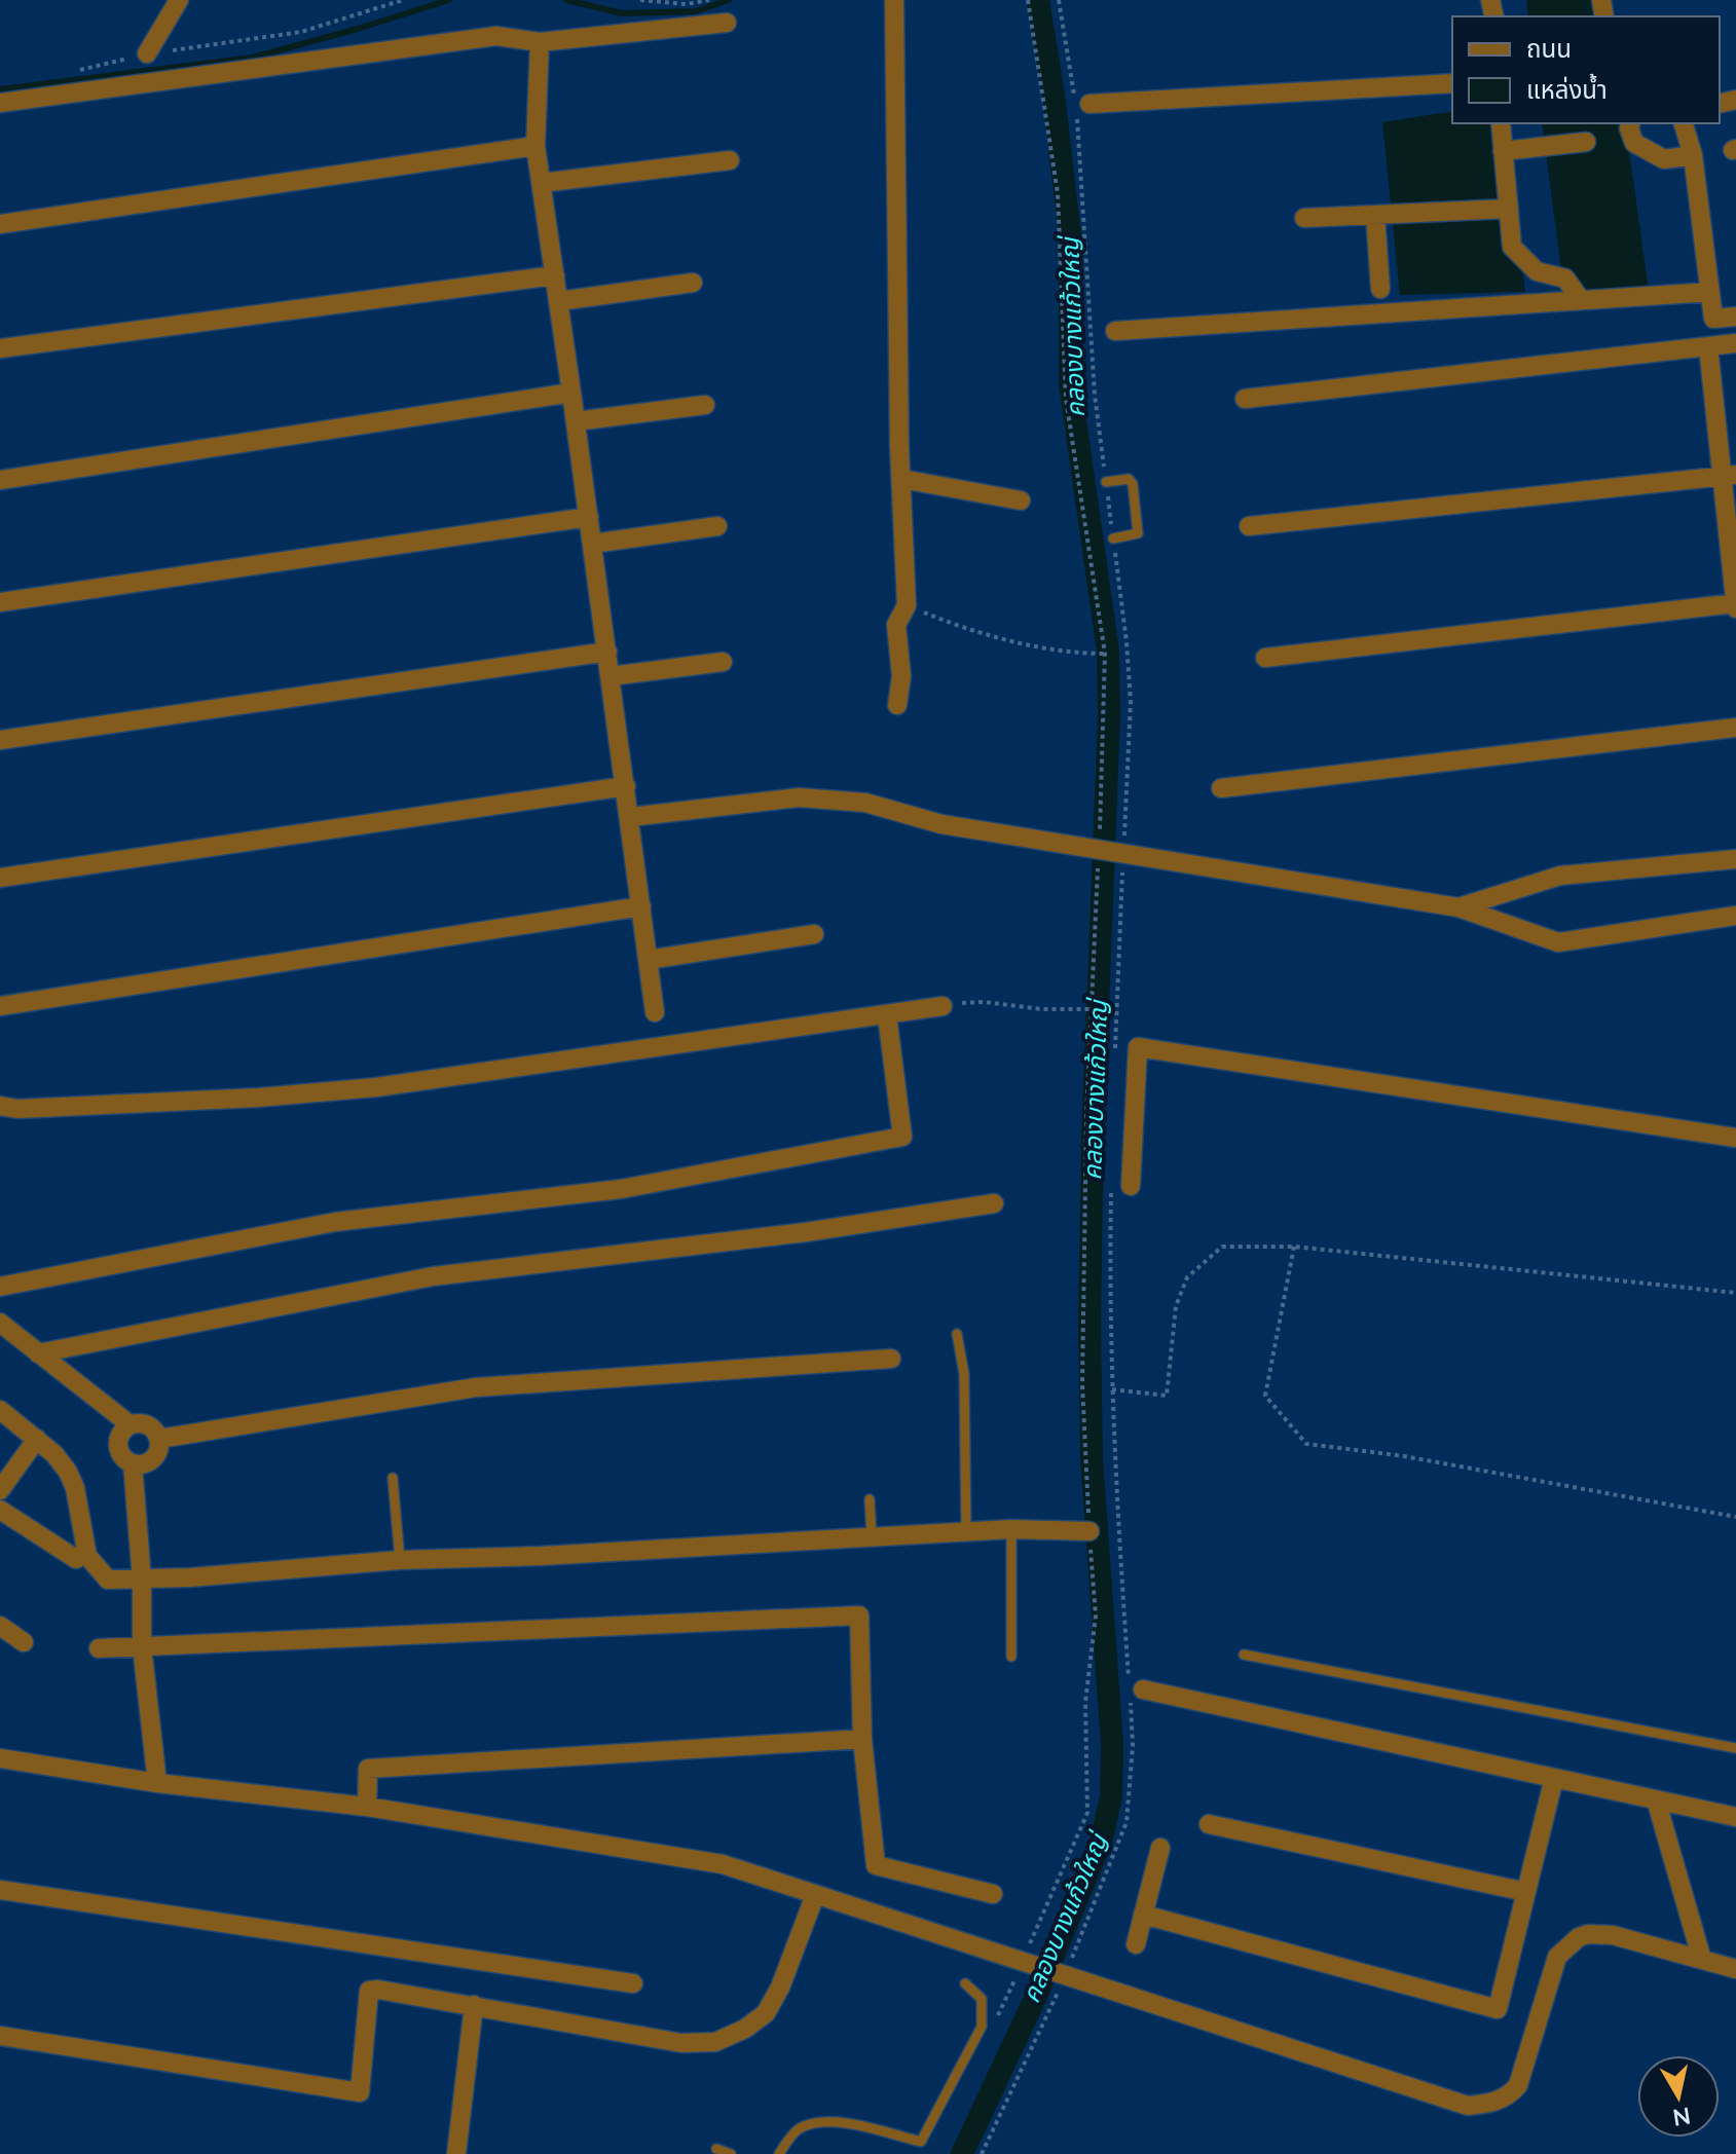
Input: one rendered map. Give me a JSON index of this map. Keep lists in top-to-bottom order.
{
  "water": ["คลองบางแก้วใหญ่"],
  "legend": ["ถนน", "แหล่งน้ำ"],
  "north": "bottom"
}
